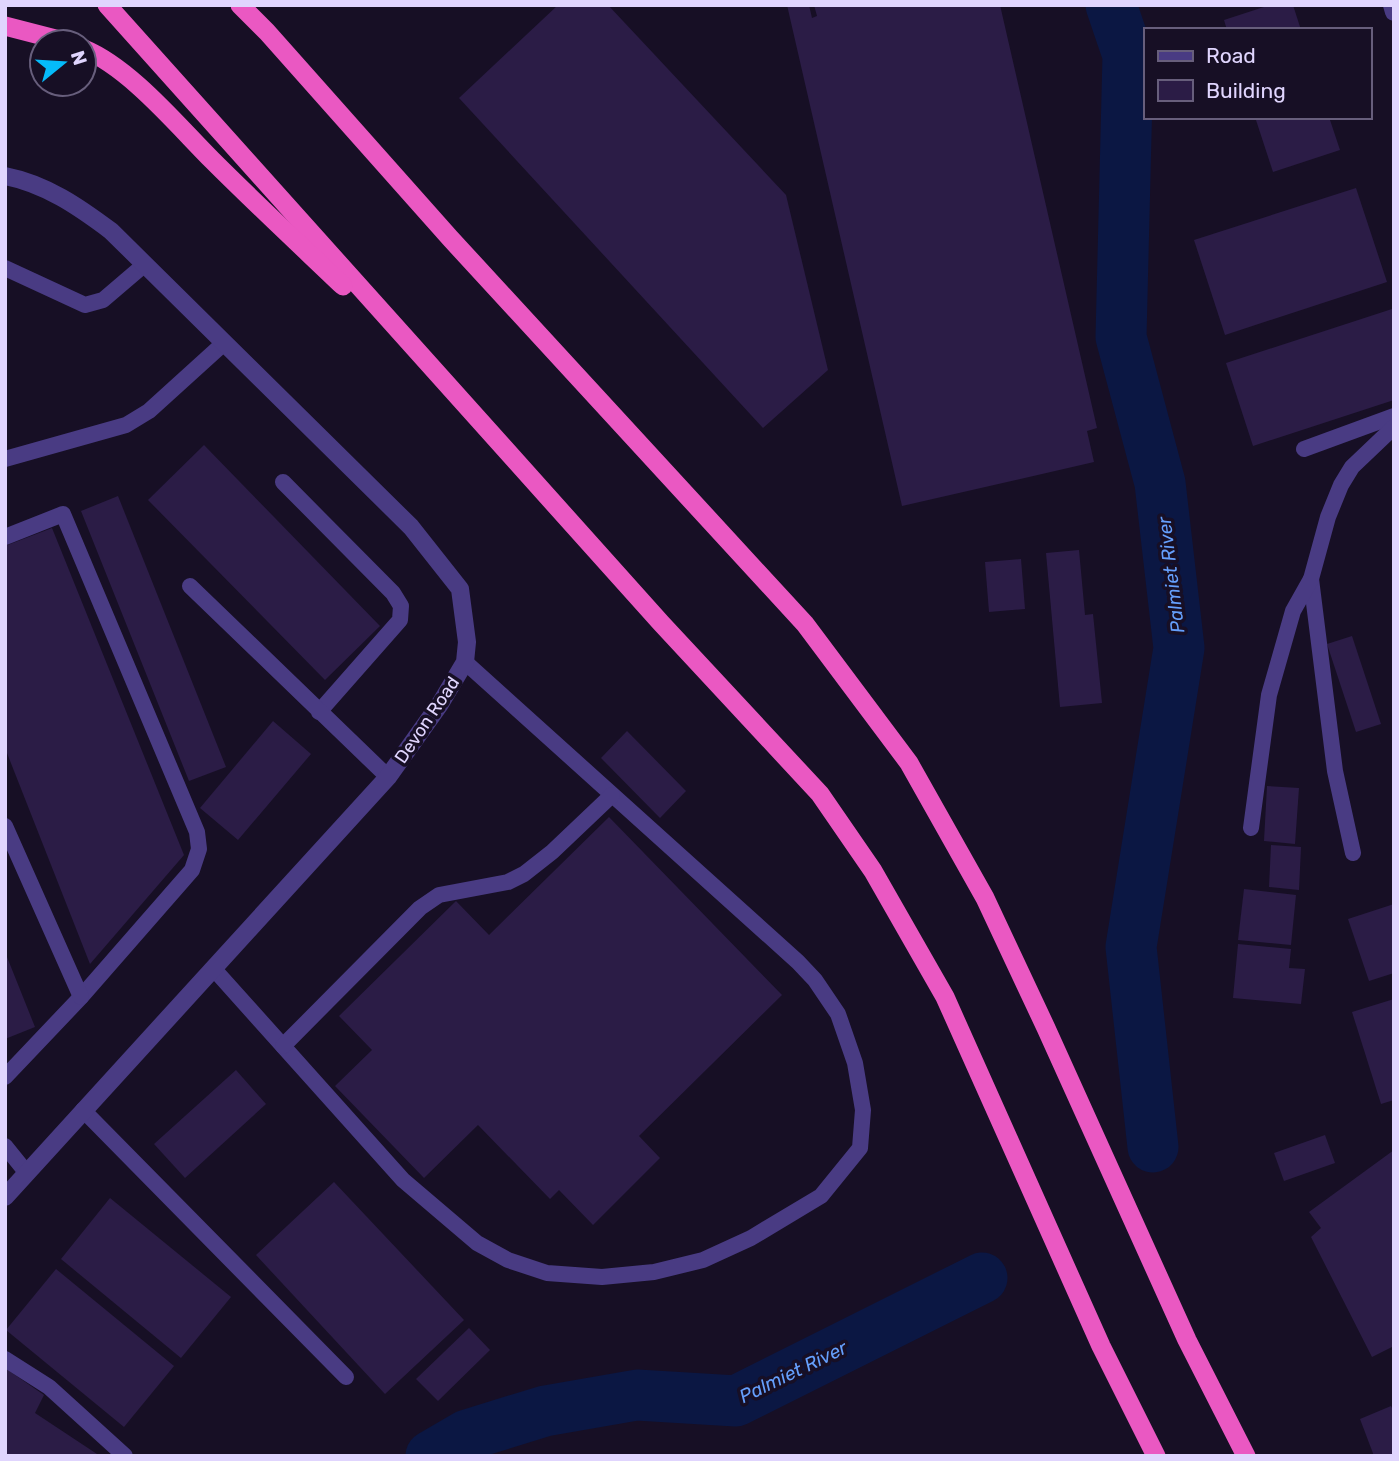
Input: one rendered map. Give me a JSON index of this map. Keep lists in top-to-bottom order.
{
  "streets": {
    "street": ["Devon Road"]
  },
  "water": ["Palmiet River"],
  "legend": ["Road", "Building"],
  "north": "right"
}
